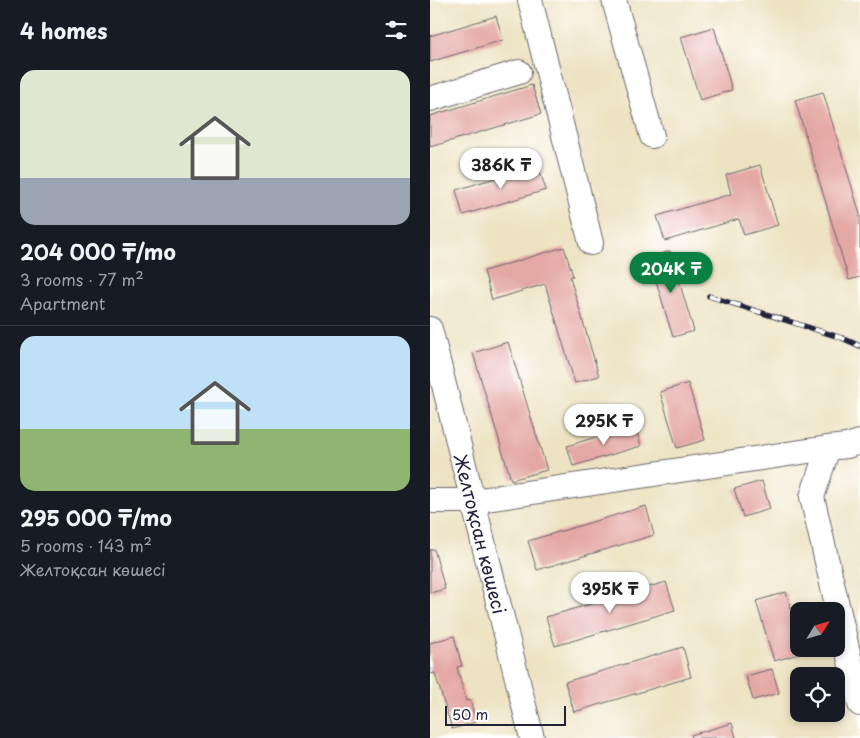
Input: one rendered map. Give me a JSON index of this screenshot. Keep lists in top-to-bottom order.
{
  "streets": {
    "street": ["Желтоқсан көшесі"]
  },
  "scale_bar": "50 m",
  "north": "top right",
  "page": {
    "heading": "4 homes",
    "list": [
      {
        "name": "204 000 ₸/mo",
        "note": "3 rooms · 77 m² · Apartment"
      },
      {
        "name": "295 000 ₸/mo",
        "note": "5 rooms · 143 m² · Желтоқсан көшесі"
      }
    ],
    "price": [
      "386K ₸",
      "204K ₸",
      "295K ₸",
      "395K ₸"
    ],
    "scale": "50 m"
  }
}
